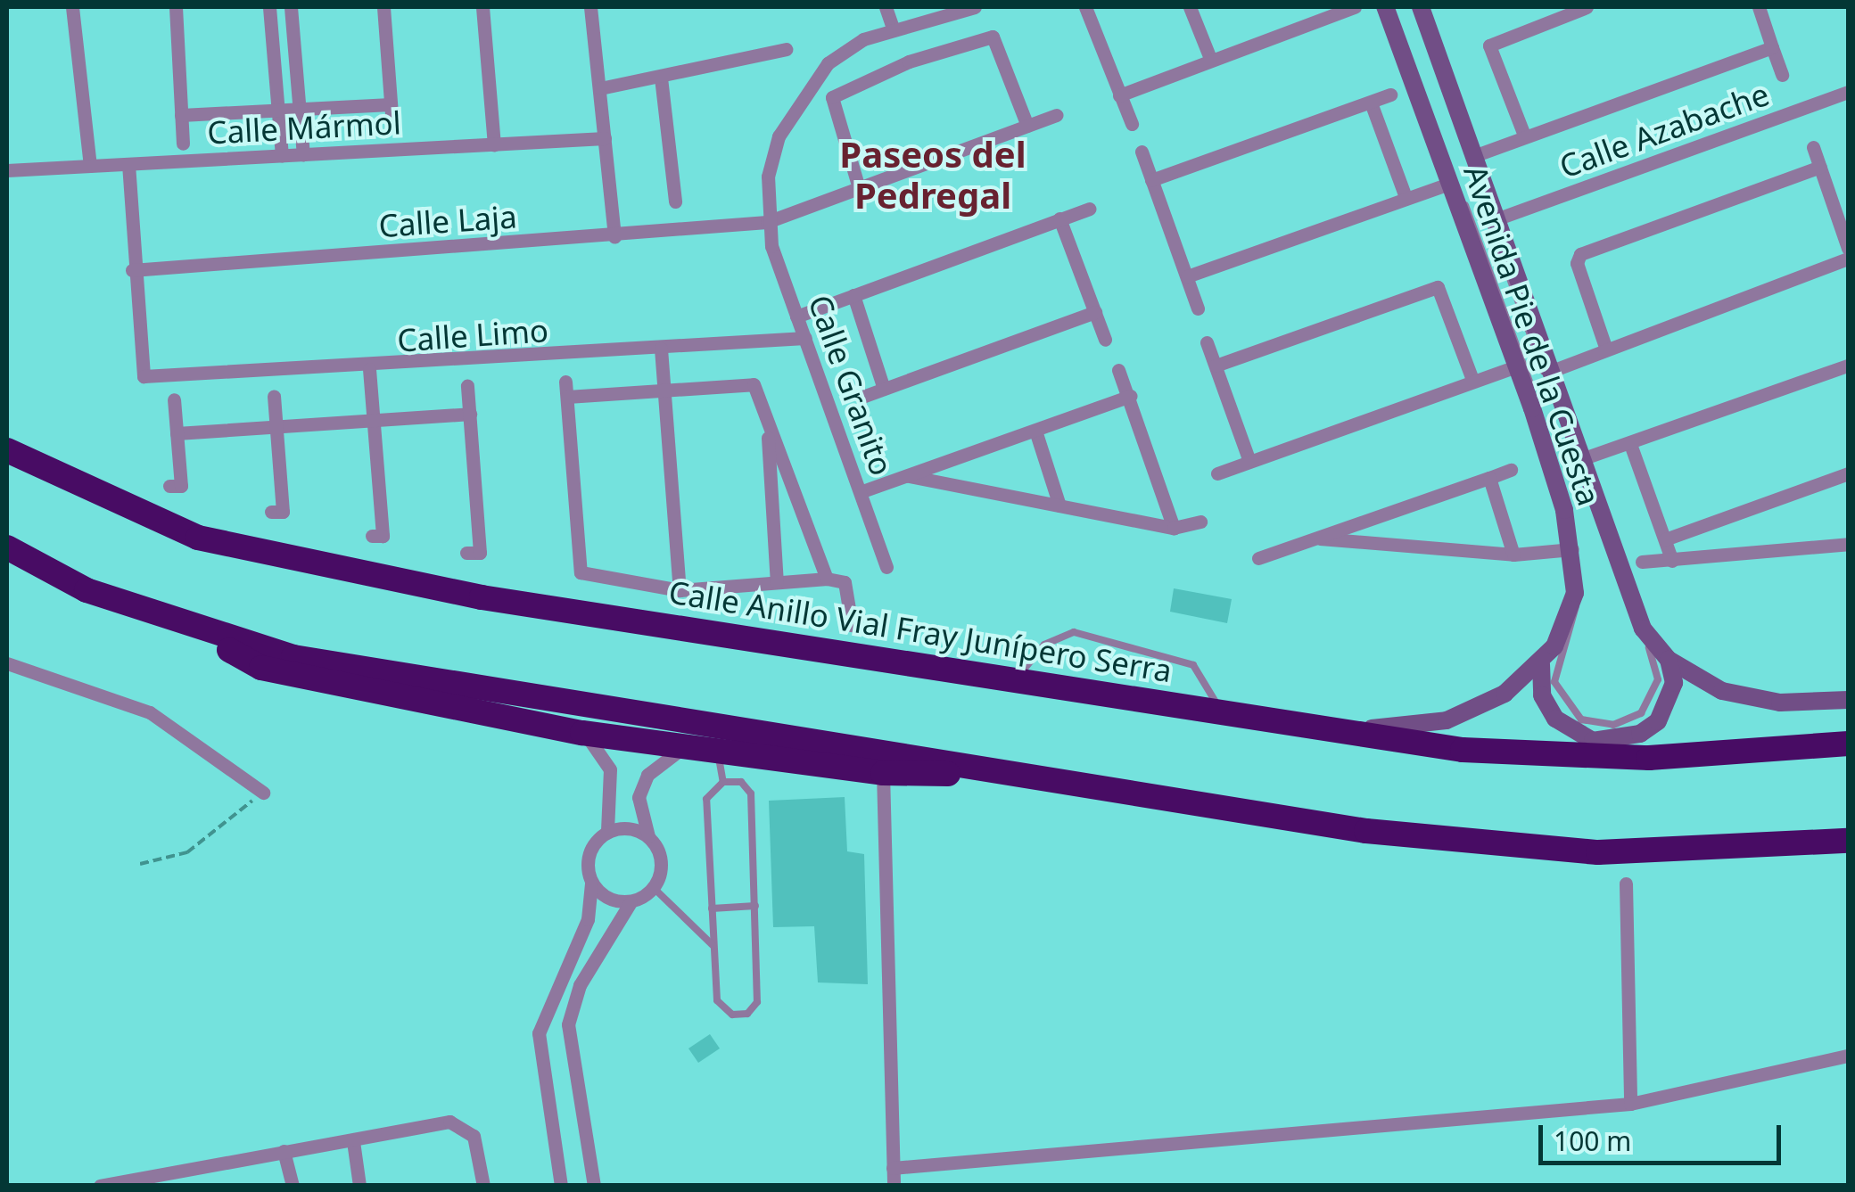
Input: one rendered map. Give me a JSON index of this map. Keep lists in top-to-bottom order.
{
  "streets": {
    "highway": ["Calle Anillo Vial Fray Junípero Serra"],
    "main road": ["Avenida Pie de la Cuesta"],
    "street": [
      "Calle Mármol",
      "Calle Azabache",
      "Calle Laja",
      "Calle Limo",
      "Calle Granito"
    ]
  },
  "crossings": [
    ["Calle Azabache", "Avenida Pie de la Cuesta"],
    ["Calle Laja", "Calle Limo"],
    ["Calle Laja", "Calle Granito"],
    ["Calle Limo", "Calle Granito"],
    ["Avenida Pie de la Cuesta", "Calle Anillo Vial Fray Junípero Serra"]
  ],
  "districts": ["Paseos del Pedregal"],
  "scale_bar": "100 m"
}
